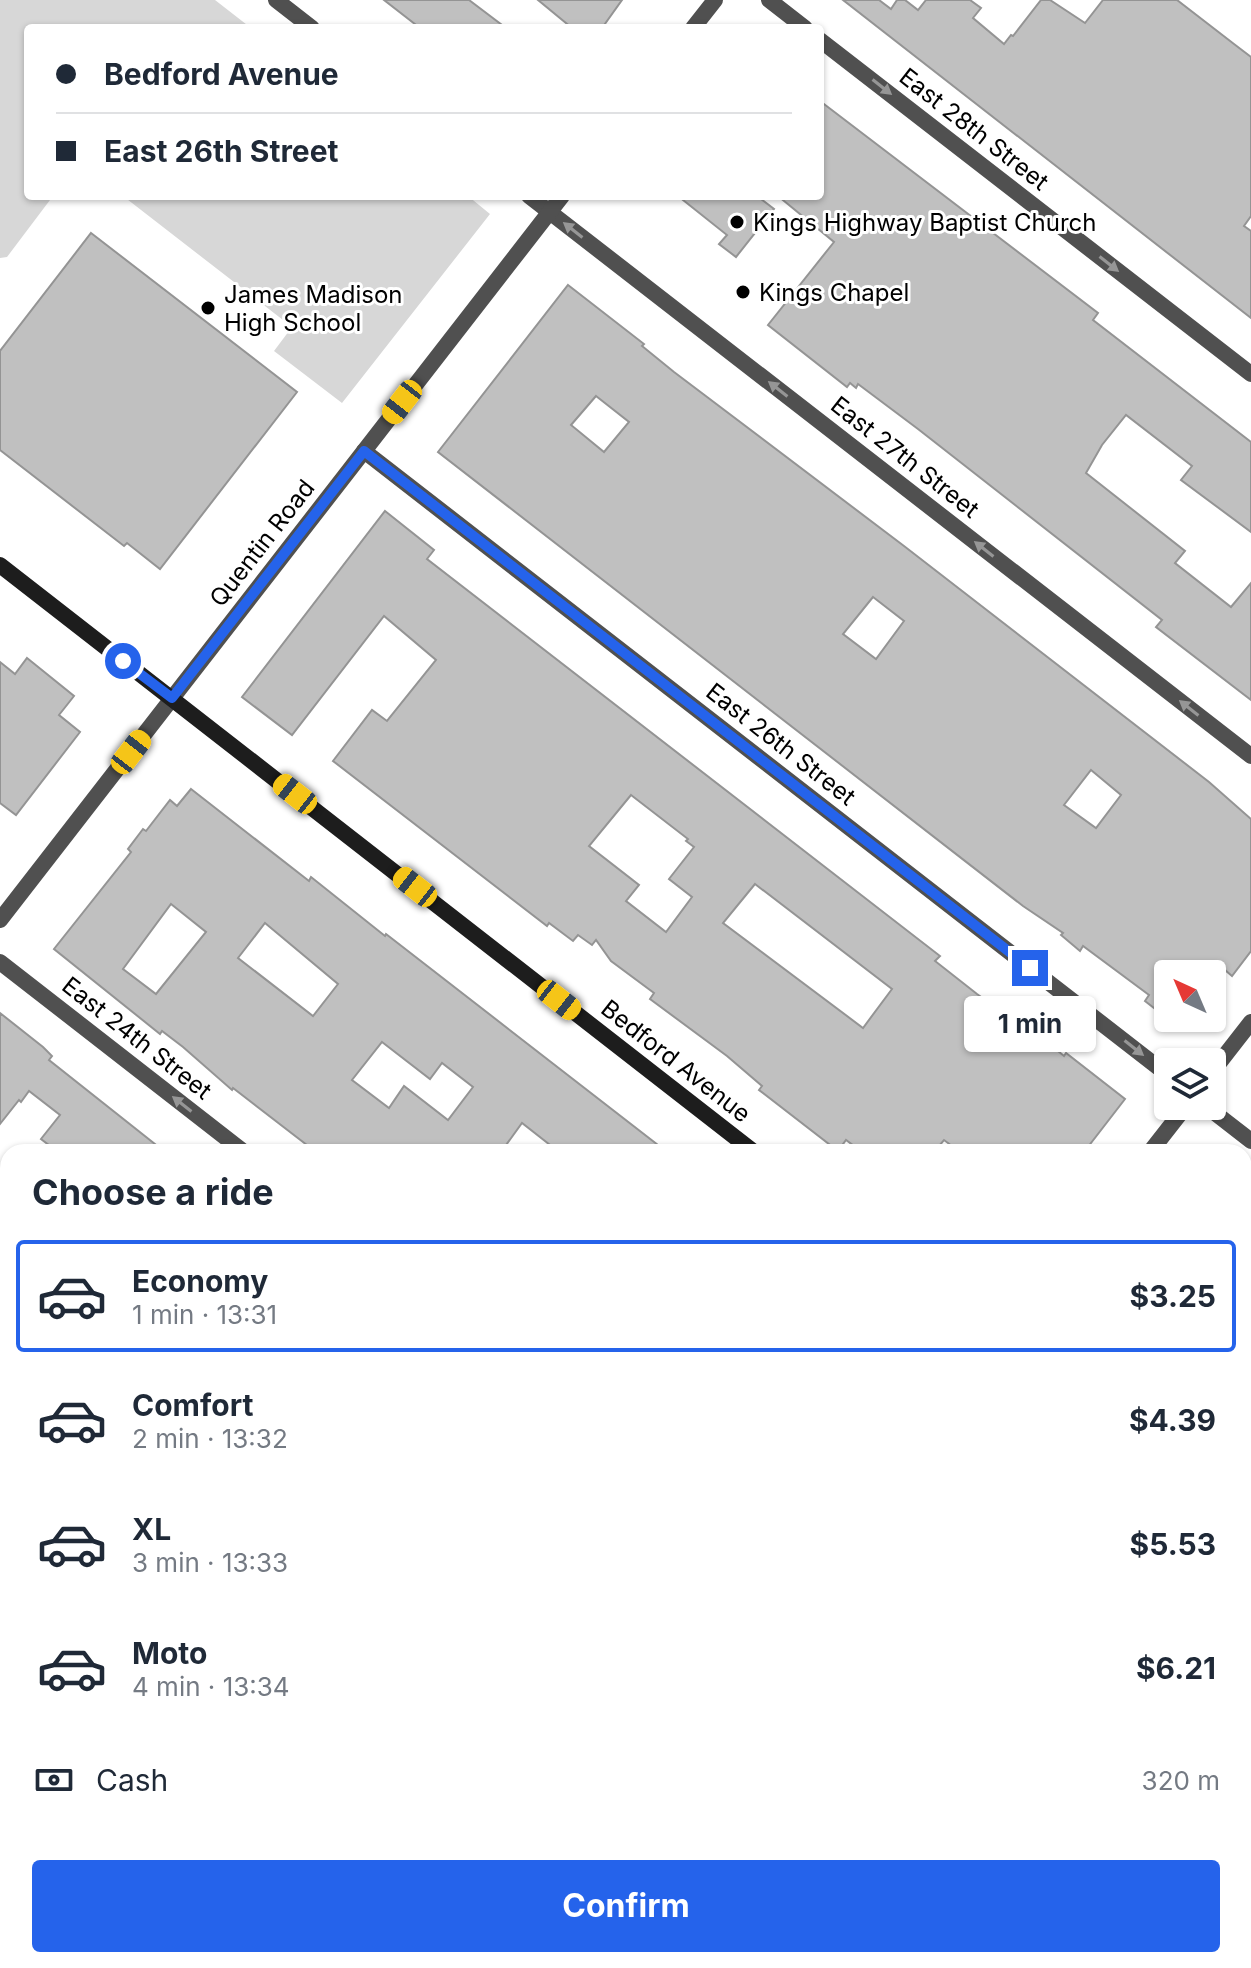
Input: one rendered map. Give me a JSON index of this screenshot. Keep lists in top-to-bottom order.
{
  "streets": {
    "main road": ["Bedford Avenue"],
    "street": [
      "East 28th Street",
      "East 27th Street",
      "Quentin Road",
      "East 26th Street",
      "East 24th Street"
    ]
  },
  "crossings": [
    ["East 27th Street", "Quentin Road"],
    ["Quentin Road", "East 26th Street"],
    ["Quentin Road", "Bedford Avenue"]
  ],
  "one_way": [
    "East 28th Street",
    "East 27th Street",
    "East 26th Street",
    "East 24th Street"
  ],
  "places": ["Kings Highway Baptist Church", "Kings Chapel", "James Madison High School"],
  "north": "top left",
  "page": {
    "banner": ["Bedford Avenue", "East 26th Street"],
    "bubble": "1 min",
    "heading": "Choose a ride",
    "list": [
      {
        "name": "Economy",
        "note": "1 min · 13:31",
        "value": "$3.25"
      },
      {
        "name": "Comfort",
        "note": "2 min · 13:32",
        "value": "$4.39"
      },
      {
        "name": "XL",
        "note": "3 min · 13:33",
        "value": "$5.53"
      },
      {
        "name": "Moto",
        "note": "4 min · 13:34",
        "value": "$6.21"
      }
    ],
    "pay": ["Cash", "320 m"],
    "buttons": "Confirm"
  }
}
